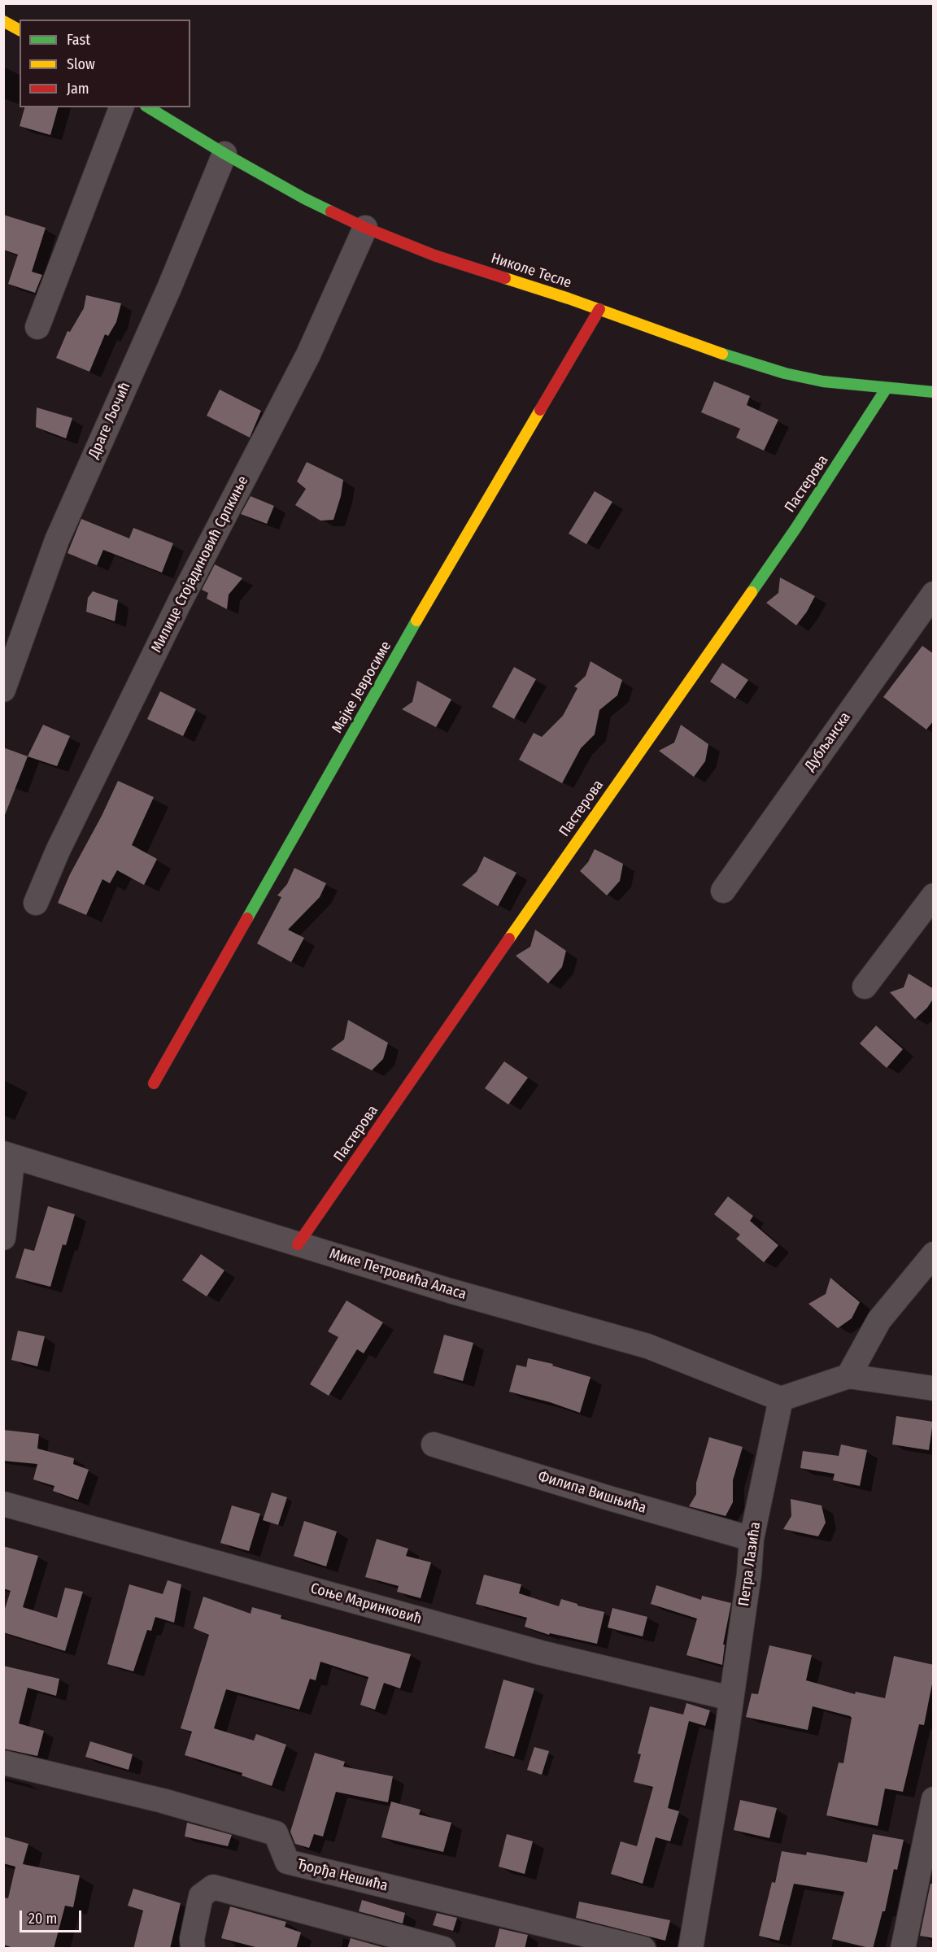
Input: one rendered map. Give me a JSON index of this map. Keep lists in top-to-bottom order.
{
  "streets": {
    "street": [
      "Николе Тесле",
      "Драге Љочић",
      "Пастерова",
      "Милице Стојадиновић Српкиње",
      "Мајке Јевросиме",
      "Дубљанска",
      "Мике Петровића Аласа",
      "Филипа Вишњића",
      "Петра Лазића",
      "Соње Маринковић",
      "Ђорђа Нешића"
    ]
  },
  "crossings": [
    ["Николе Тесле", "Драге Љочић"],
    ["Николе Тесле", "Пастерова"],
    ["Николе Тесле", "Милице Стојадиновић Српкиње"],
    ["Николе Тесле", "Мајке Јевросиме"],
    ["Пастерова", "Мике Петровића Аласа"],
    ["Мике Петровића Аласа", "Петра Лазића"],
    ["Филипа Вишњића", "Петра Лазића"],
    ["Петра Лазића", "Соње Маринковић"]
  ],
  "legend": ["Fast", "Slow", "Jam"],
  "scale_bar": "20 m"
}
